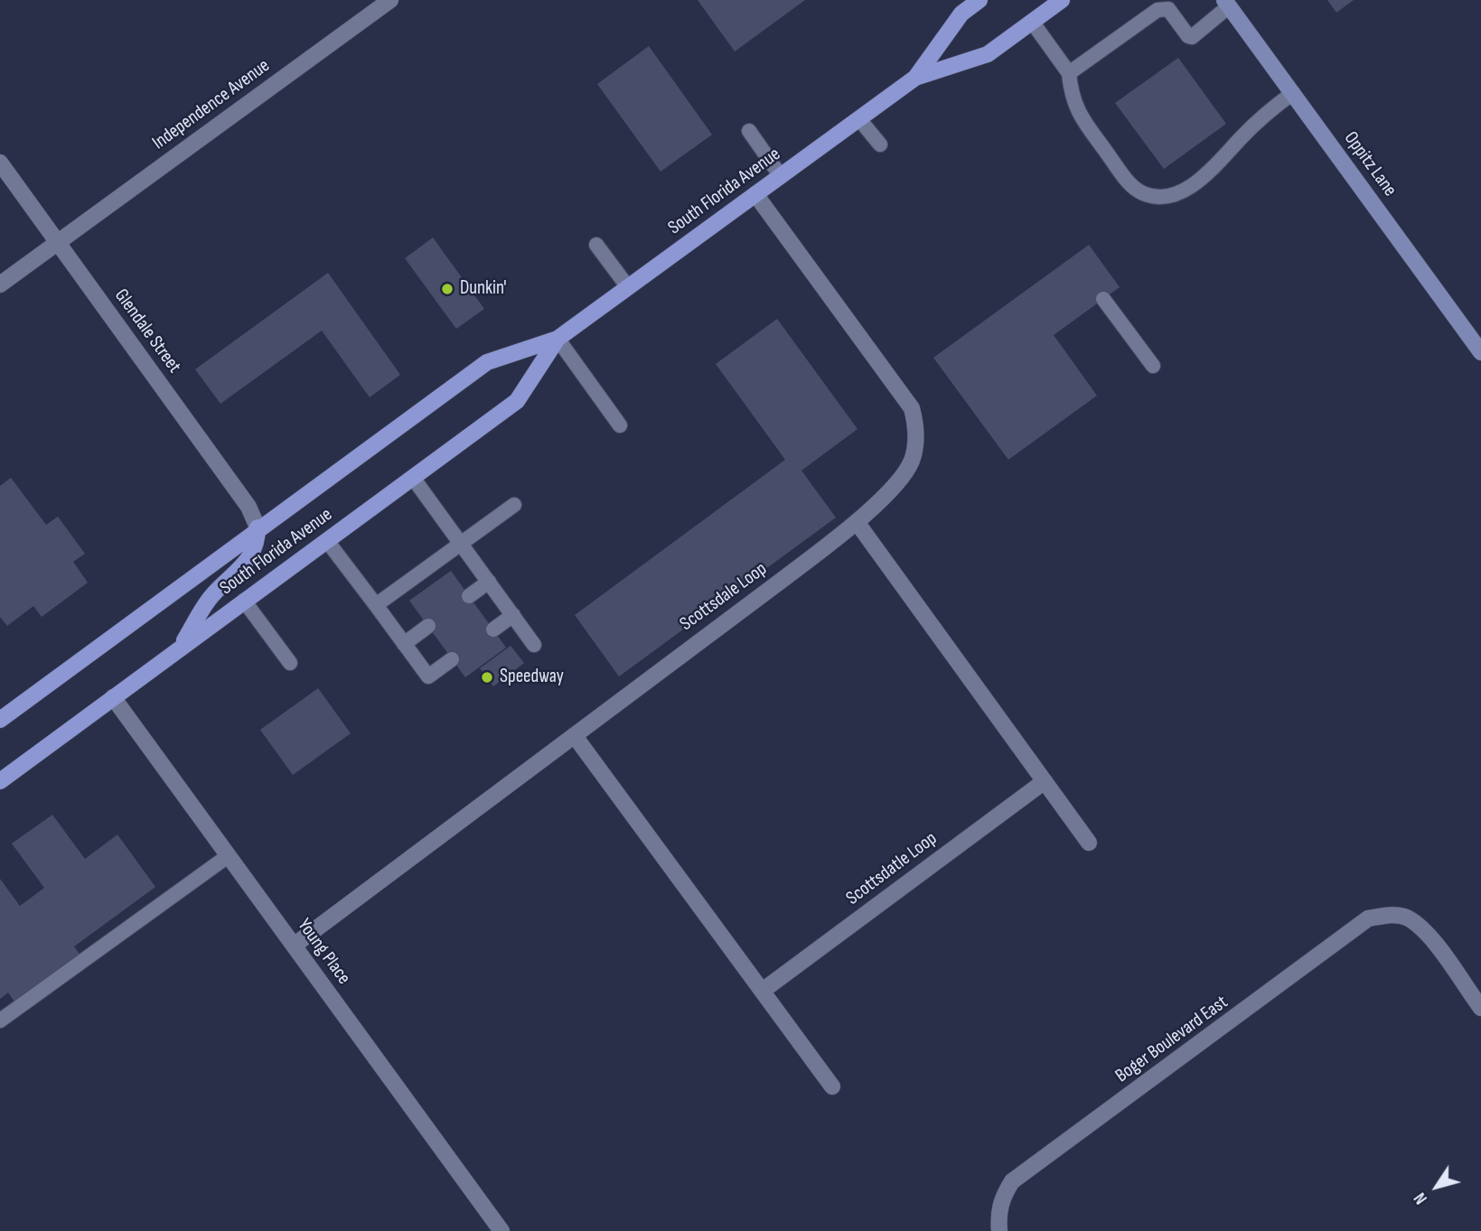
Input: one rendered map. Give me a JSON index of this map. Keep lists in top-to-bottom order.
{
  "streets": {
    "main road": ["South Florida Avenue"],
    "street": [
      "Independence Avenue",
      "Oppitz Lane",
      "Glendale Street",
      "Scottsdale Loop",
      "Scottsdatle Loop",
      "Young Place",
      "Boger Boulevard East"
    ]
  },
  "crossings": [
    ["Independence Avenue", "Glendale Street"],
    ["South Florida Avenue", "Glendale Street"],
    ["South Florida Avenue", "Scottsdale Loop"],
    ["South Florida Avenue", "Young Place"],
    ["Scottsdale Loop", "Young Place"]
  ],
  "places": ["Dunkin'", "Speedway"],
  "north": "bottom left"
}
